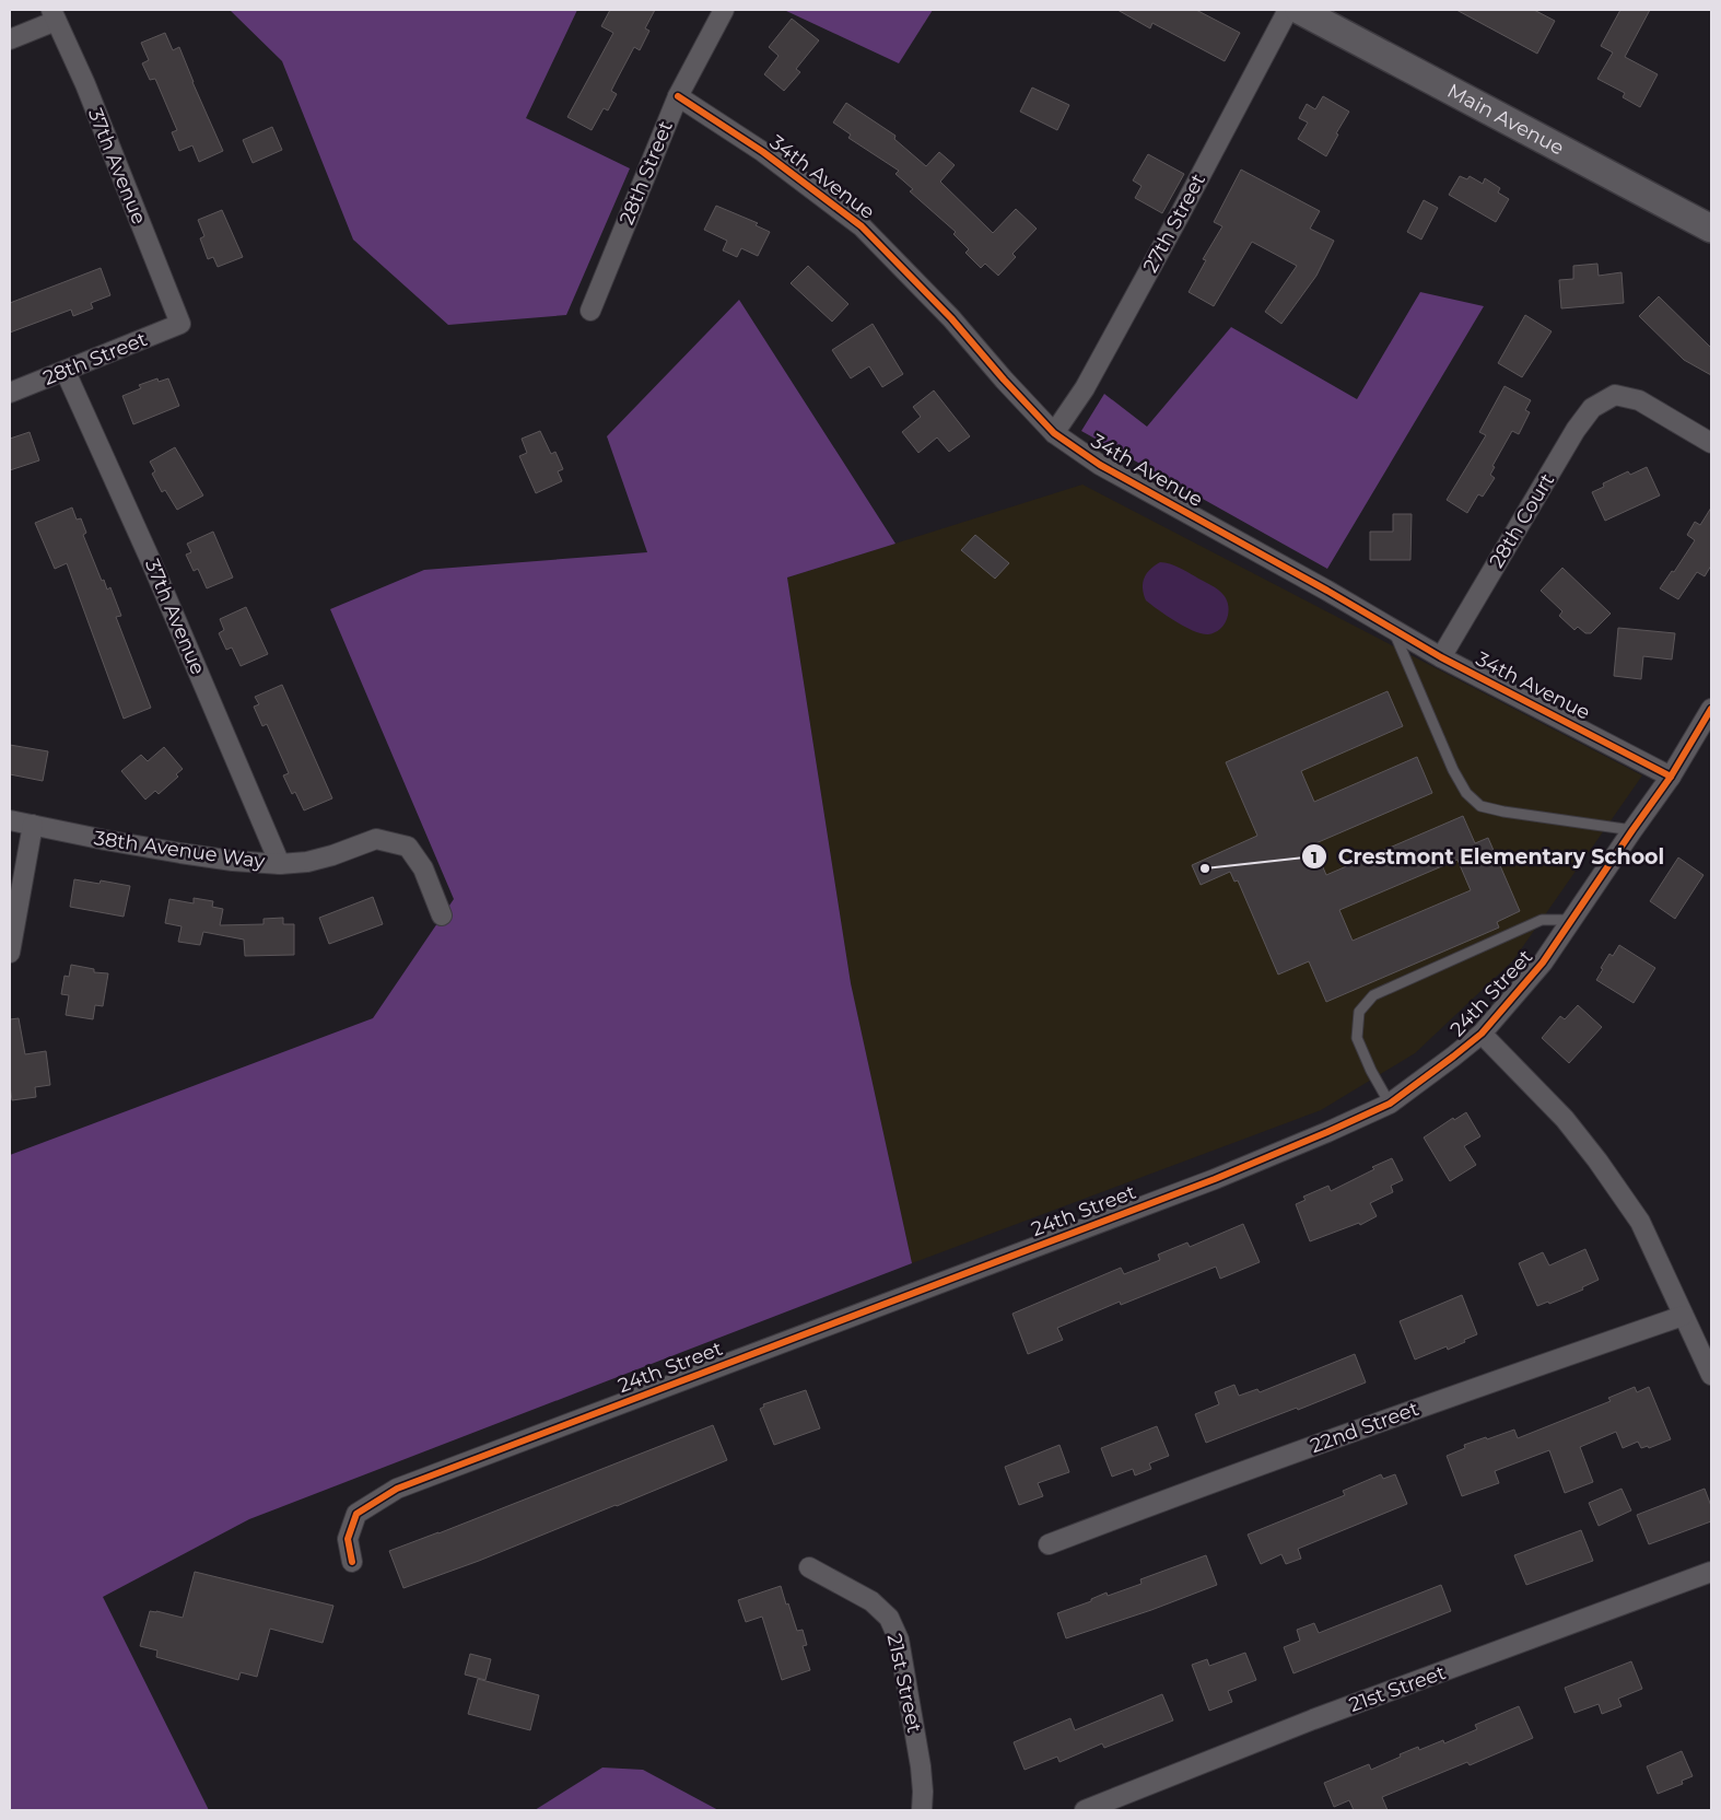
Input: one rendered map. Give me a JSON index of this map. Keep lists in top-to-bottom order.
{
  "streets": {
    "main road": ["Main Avenue"],
    "street": [
      "37th Avenue",
      "28th Street",
      "34th Avenue",
      "27th Street",
      "28th Court",
      "38th Avenue Way",
      "24th Street",
      "22nd Street",
      "21st Street"
    ]
  },
  "crossings": [
    ["37th Avenue", "28th Street"],
    ["37th Avenue", "38th Avenue Way"],
    ["28th Street", "34th Avenue"],
    ["34th Avenue", "27th Street"],
    ["34th Avenue", "28th Court"],
    ["34th Avenue", "24th Street"]
  ],
  "places": ["Crestmont Elementary School"]
}
